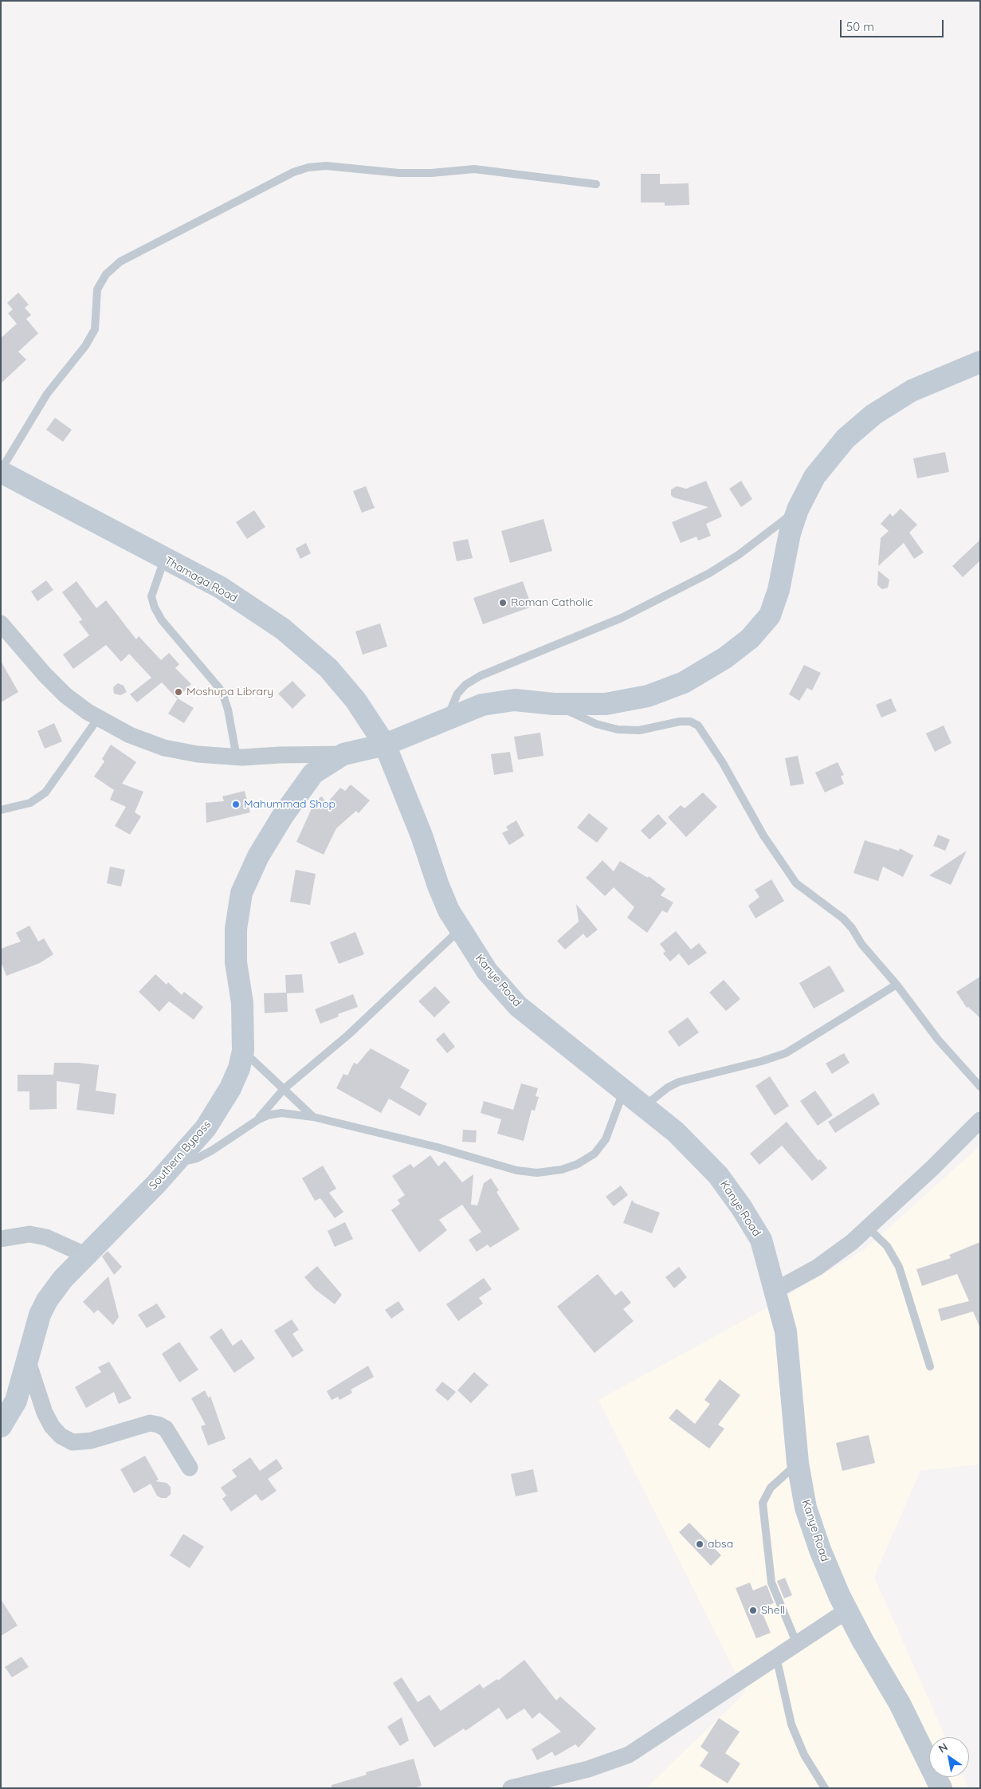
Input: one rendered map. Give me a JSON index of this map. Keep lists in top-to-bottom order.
{
  "streets": {
    "main road": ["Thamaga Road", "Kanye Road", "Southern Bypass"]
  },
  "crossings": [
    ["Thamaga Road", "Kanye Road"],
    ["Thamaga Road", "Southern Bypass"],
    ["Kanye Road", "Southern Bypass"]
  ],
  "places": [
    "Roman Catholic",
    "Moshupa Library",
    "Mahummad Shop",
    "absa",
    "Shell"
  ],
  "scale_bar": "50 m",
  "north": "top left"
}
